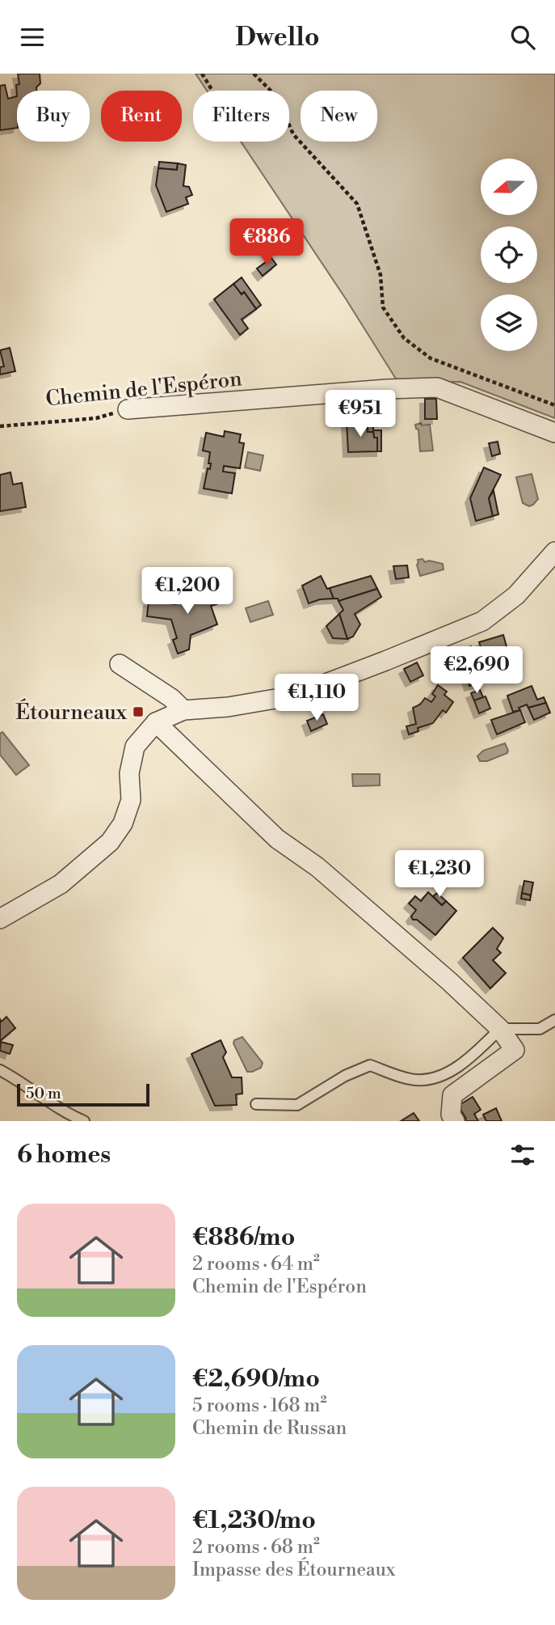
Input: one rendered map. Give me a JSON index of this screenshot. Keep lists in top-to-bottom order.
{
  "streets": {
    "street": ["Chemin de l'Espéron"]
  },
  "places": {
    "transit": ["Étourneaux"]
  },
  "scale_bar": "50 m",
  "north": "left",
  "page": {
    "header": "Dwello",
    "chip": [
      "Buy",
      "Rent",
      "Filters",
      "New"
    ],
    "price": [
      "€886",
      "€951",
      "€1,200",
      "€2,690",
      "€1,110",
      "€1,230"
    ],
    "scale": "50 m",
    "heading": "6 homes",
    "list": [
      {
        "name": "€886/mo",
        "note": "2 rooms · 64 m² · Chemin de l'Espéron"
      },
      {
        "name": "€2,690/mo",
        "note": "5 rooms · 168 m² · Chemin de Russan"
      },
      {
        "name": "€1,230/mo",
        "note": "2 rooms · 68 m² · Impasse des Étourneaux"
      }
    ]
  }
}
